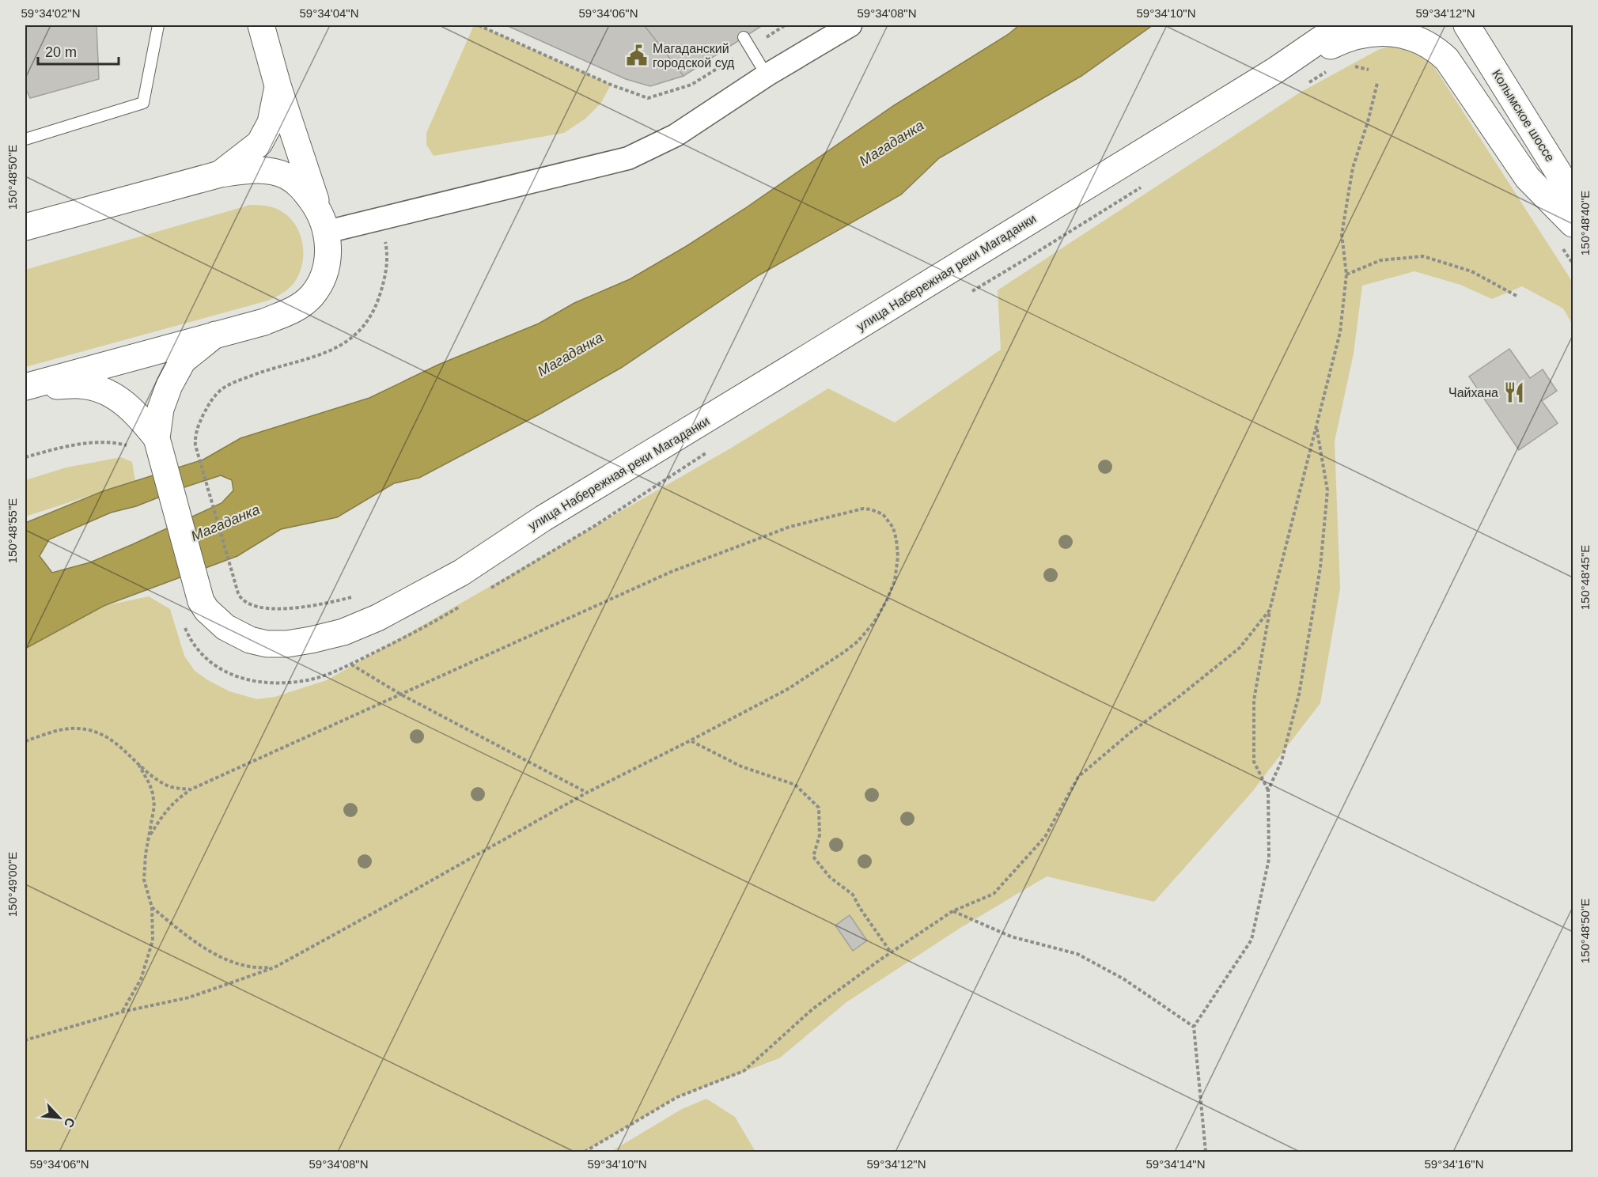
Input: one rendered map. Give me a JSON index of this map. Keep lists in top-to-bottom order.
{
  "streets": {
    "street": ["Колымское шоссе", "улица Набережная реки Магаданки"]
  },
  "water": ["Магаданка"],
  "places": {
    "public building": ["Магаданский городской суд"],
    "restaurant": ["Чайхана"]
  },
  "scale_bar": "20 m",
  "north": "bottom right",
  "coordinates": [
    "59°34'02\"N",
    "59°34'04\"N",
    "59°34'06\"N",
    "59°34'08\"N",
    "59°34'10\"N",
    "59°34'12\"N",
    "150°48'50\"E",
    "150°48'40\"E",
    "150°48'55\"E",
    "150°48'45\"E",
    "150°49'00\"E",
    "59°34'14\"N",
    "59°34'16\"N"
  ]
}
